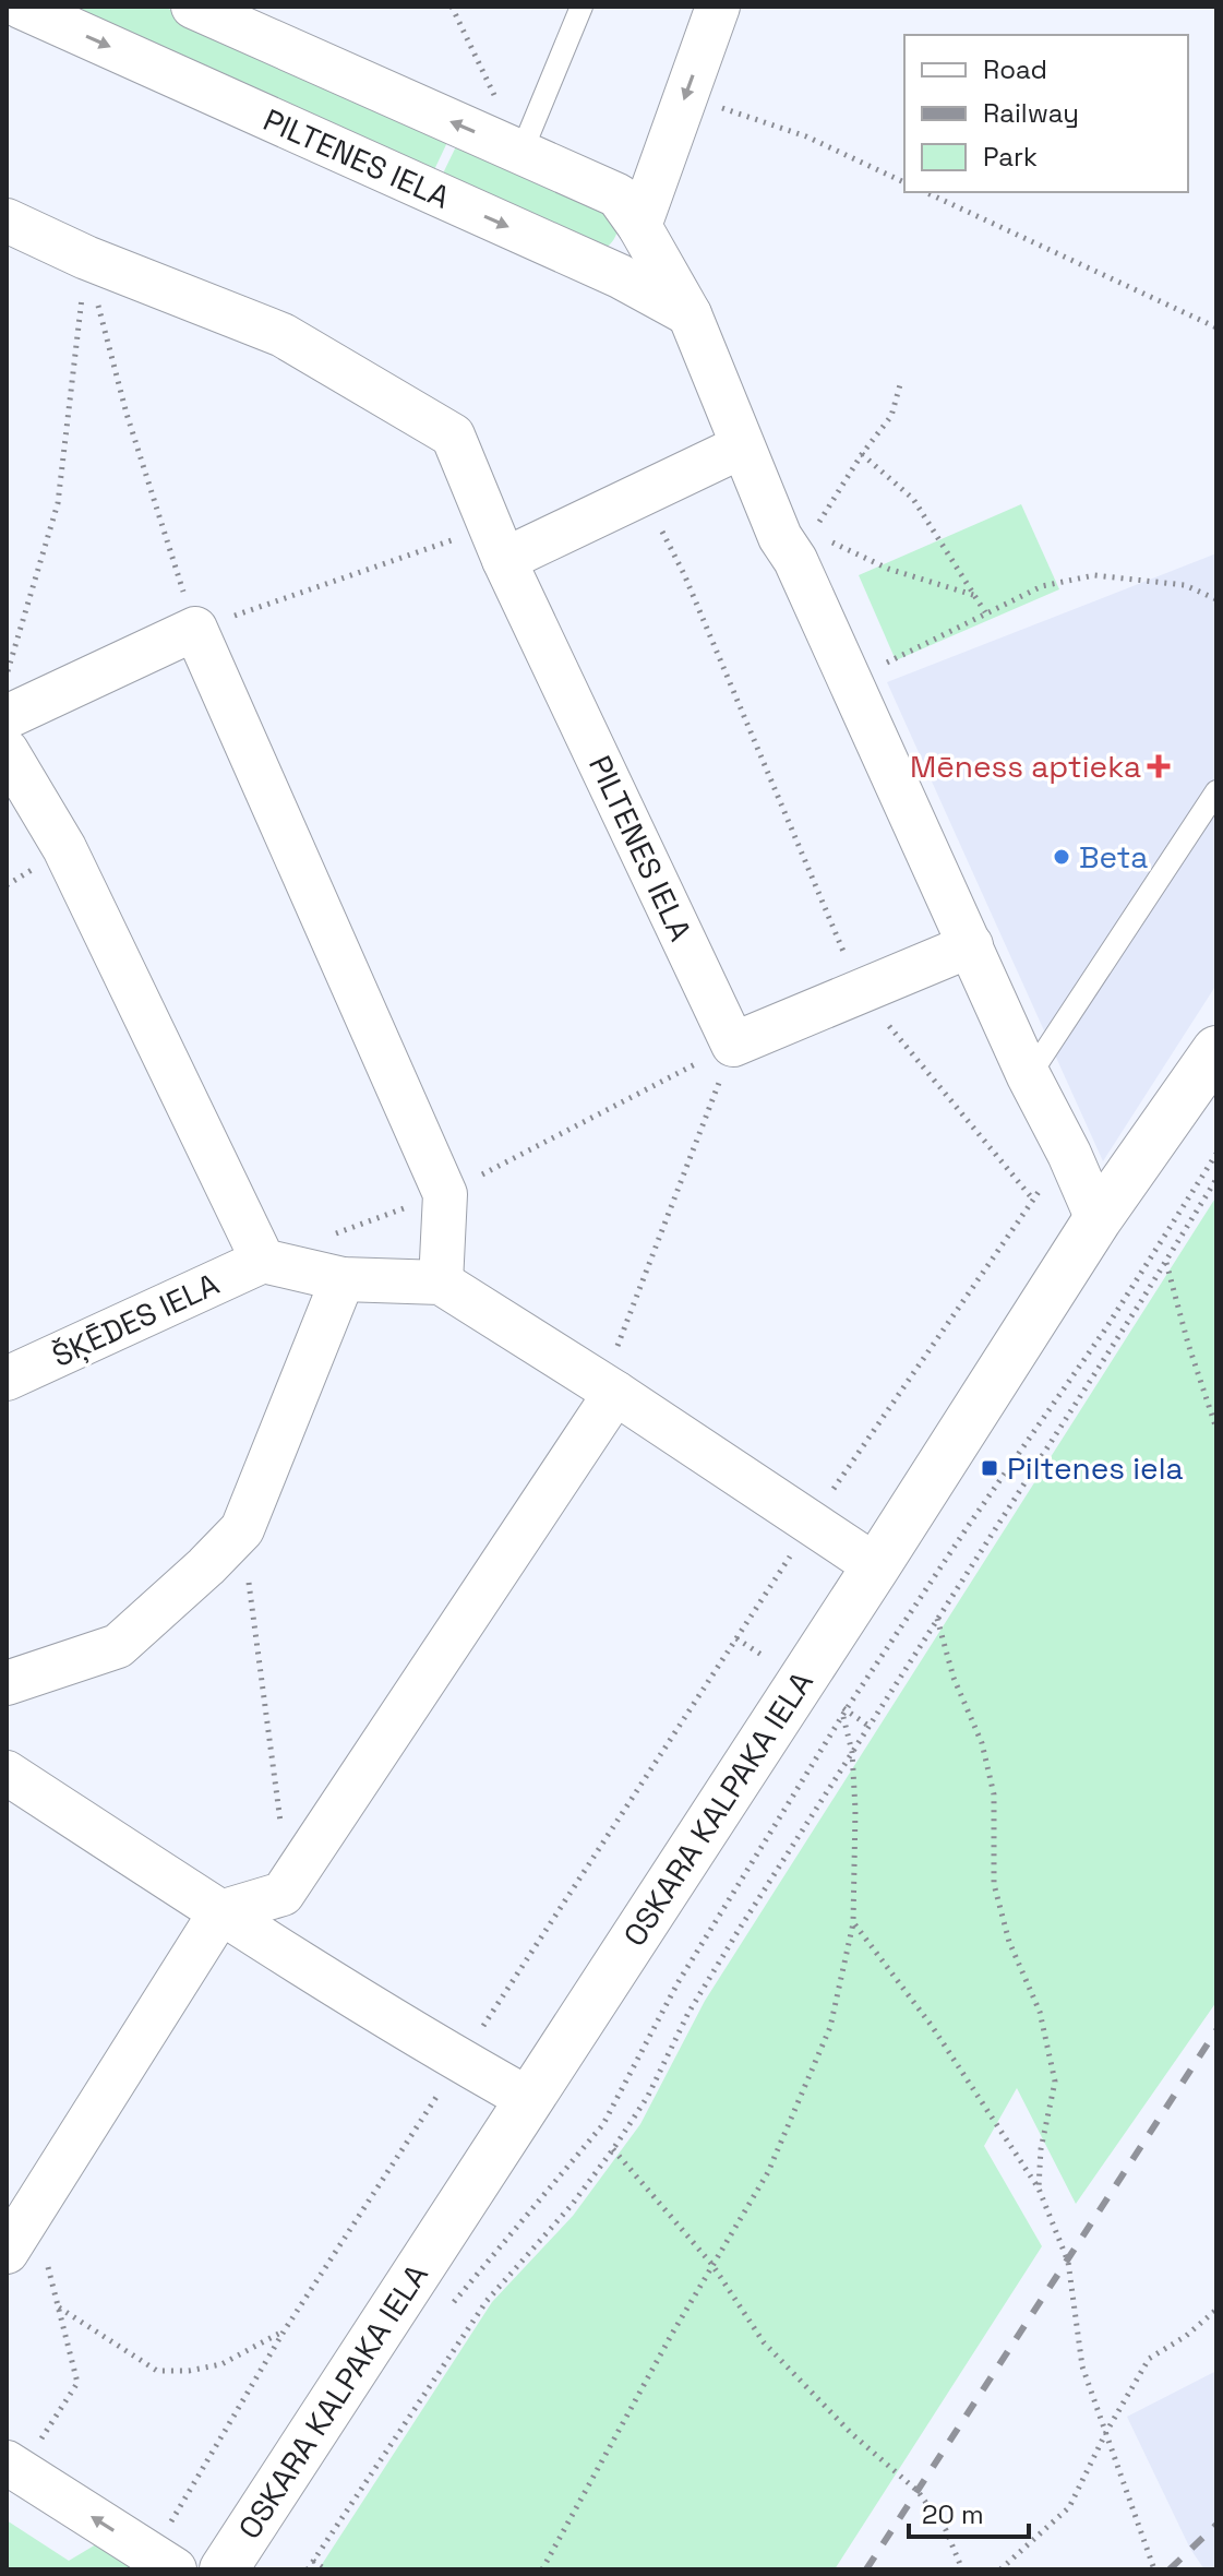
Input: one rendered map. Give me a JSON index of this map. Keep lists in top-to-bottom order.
{
  "streets": {
    "main road": ["OSKARA KALPAKA IELA"],
    "street": ["PILTENES IELA", "ŠĶĒDES IELA"]
  },
  "places": {
    "health": ["Mēness aptieka"],
    "other": ["Beta"],
    "transit": ["Piltenes iela"]
  },
  "legend": ["Road", "Railway", "Park"],
  "scale_bar": "20 m"
}
